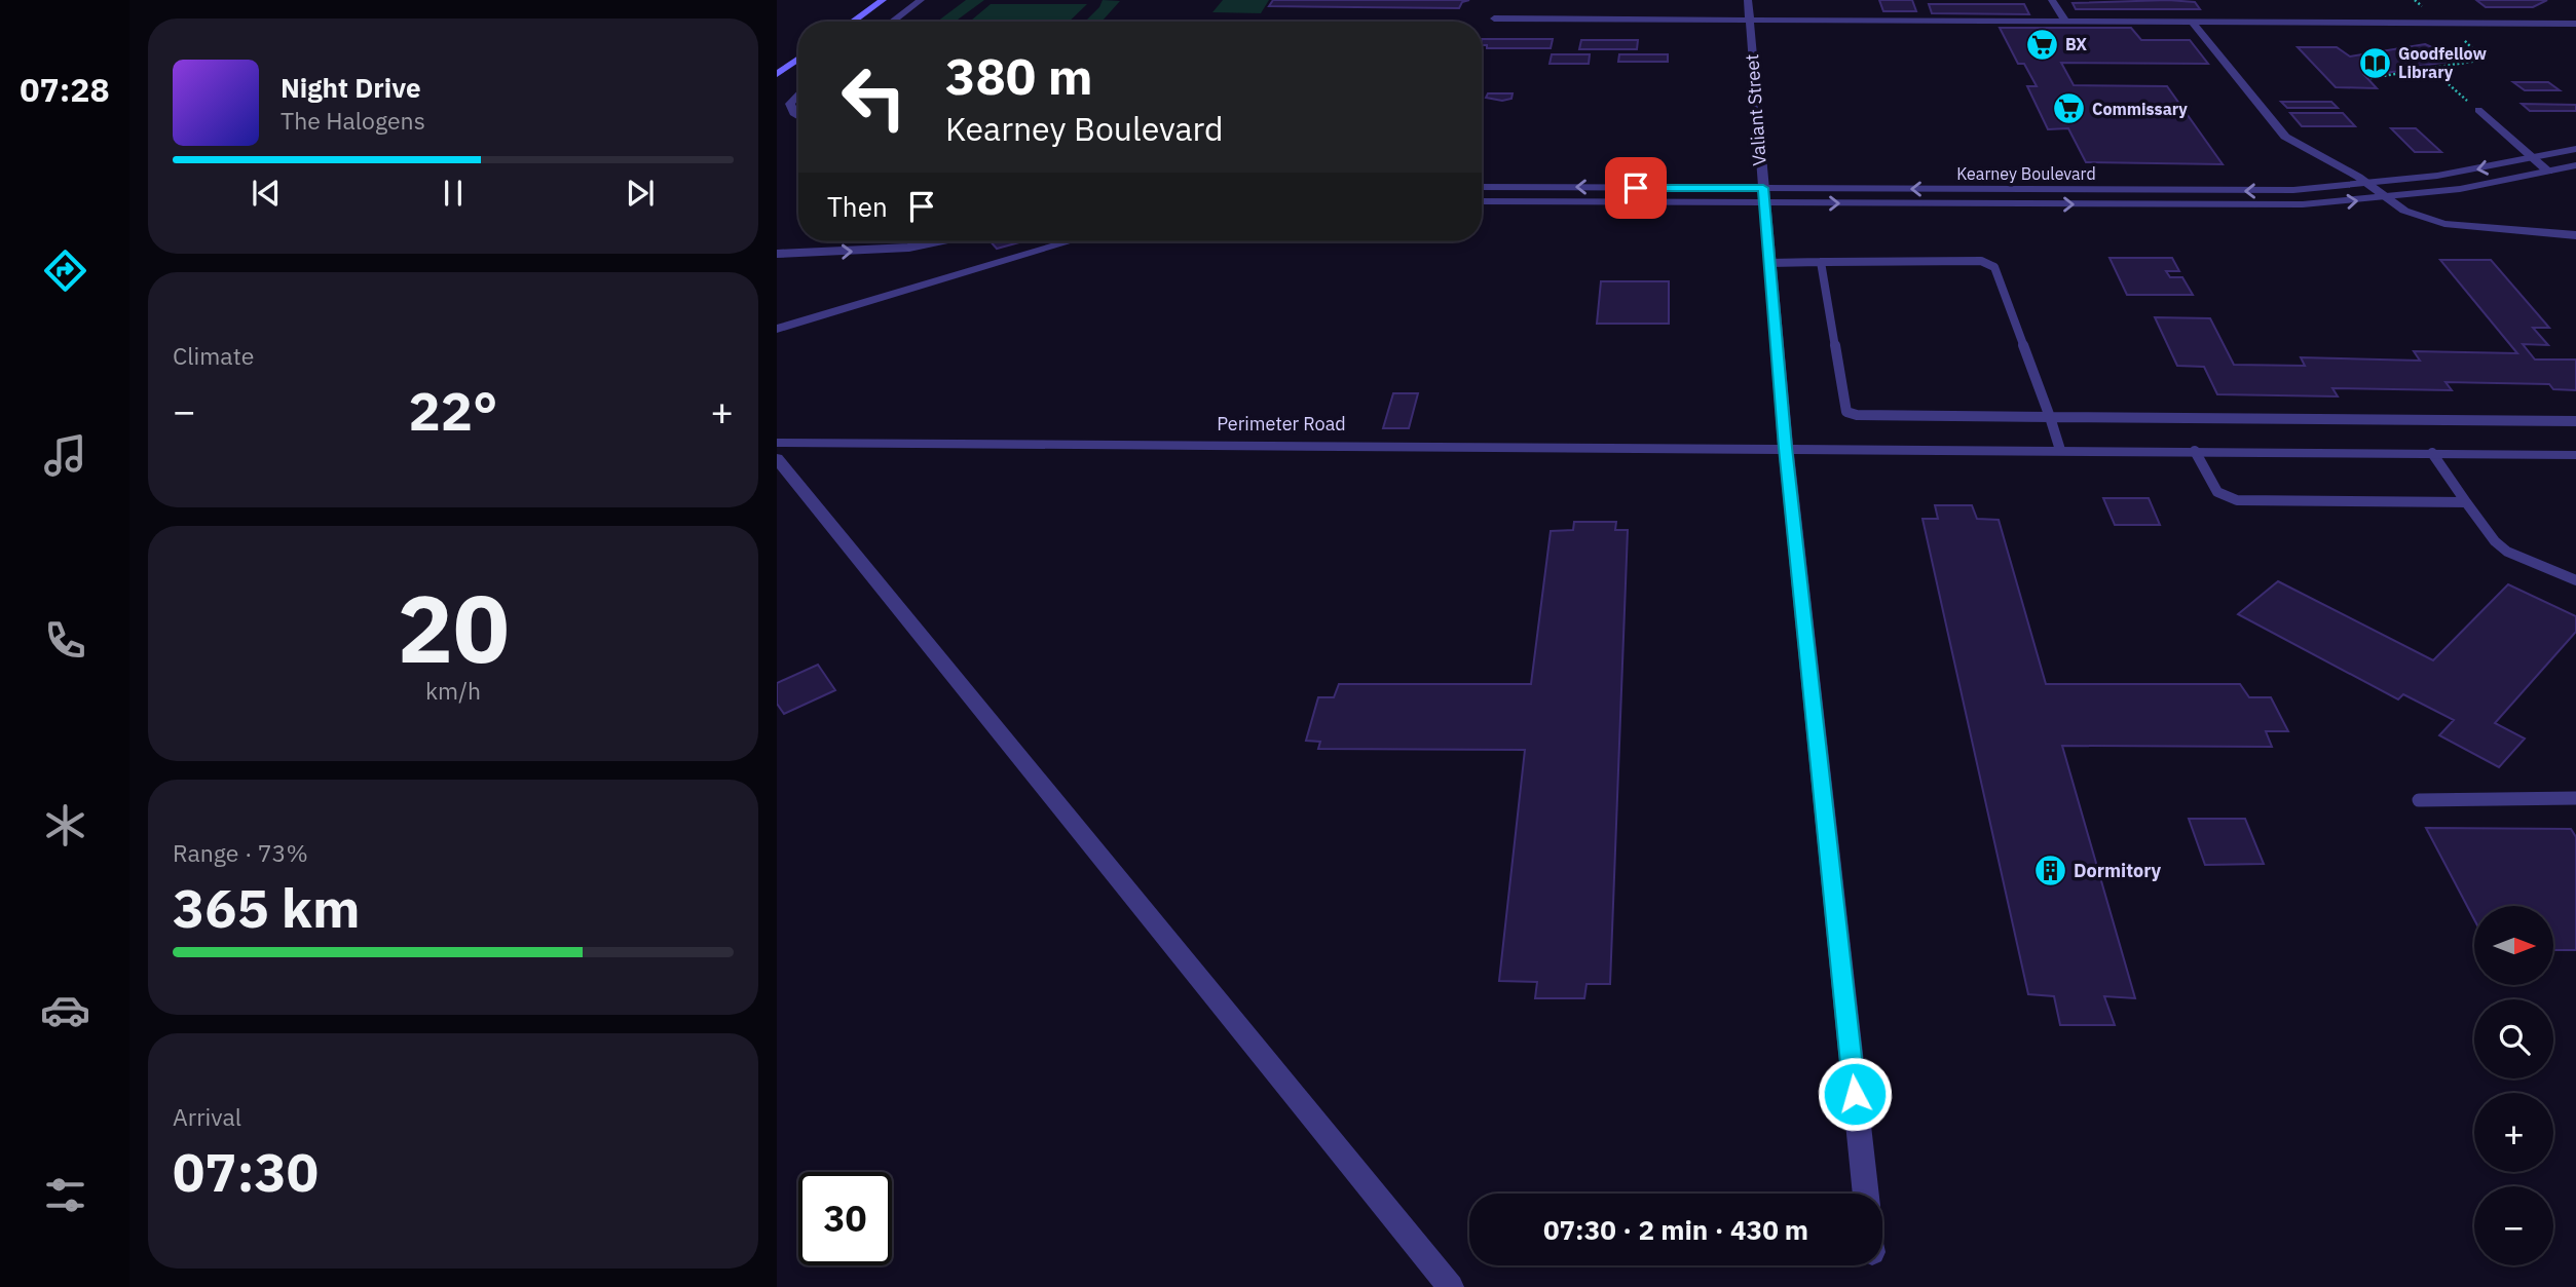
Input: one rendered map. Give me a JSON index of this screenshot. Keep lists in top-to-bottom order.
{
  "streets": {
    "street": ["Valiant Street", "Kearney Boulevard", "Perimeter Road"]
  },
  "crossings": [
    ["Valiant Street", "Kearney Boulevard"],
    ["Valiant Street", "Perimeter Road"]
  ],
  "places": {
    "supermarket": ["BX", "Commissary"],
    "library": ["Goodfellow Library"],
    "building": ["Dormitory"]
  },
  "north": "right",
  "page": {
    "tabs": "07:28",
    "turn": ["380 m", "Kearney Boulevard"],
    "song": ["Night Drive", "The Halogens"],
    "then": "Then",
    "tile": [
      "Climate",
      ["20", "km/h"],
      ["Range · 73%", "365 km"],
      ["Arrival", "07:30"]
    ],
    "heat": ["−", "22°", "+"],
    "map_buttons": ["+", "−"],
    "limit": "30",
    "trip": "07:30 · 2 min · 430 m"
  }
}
